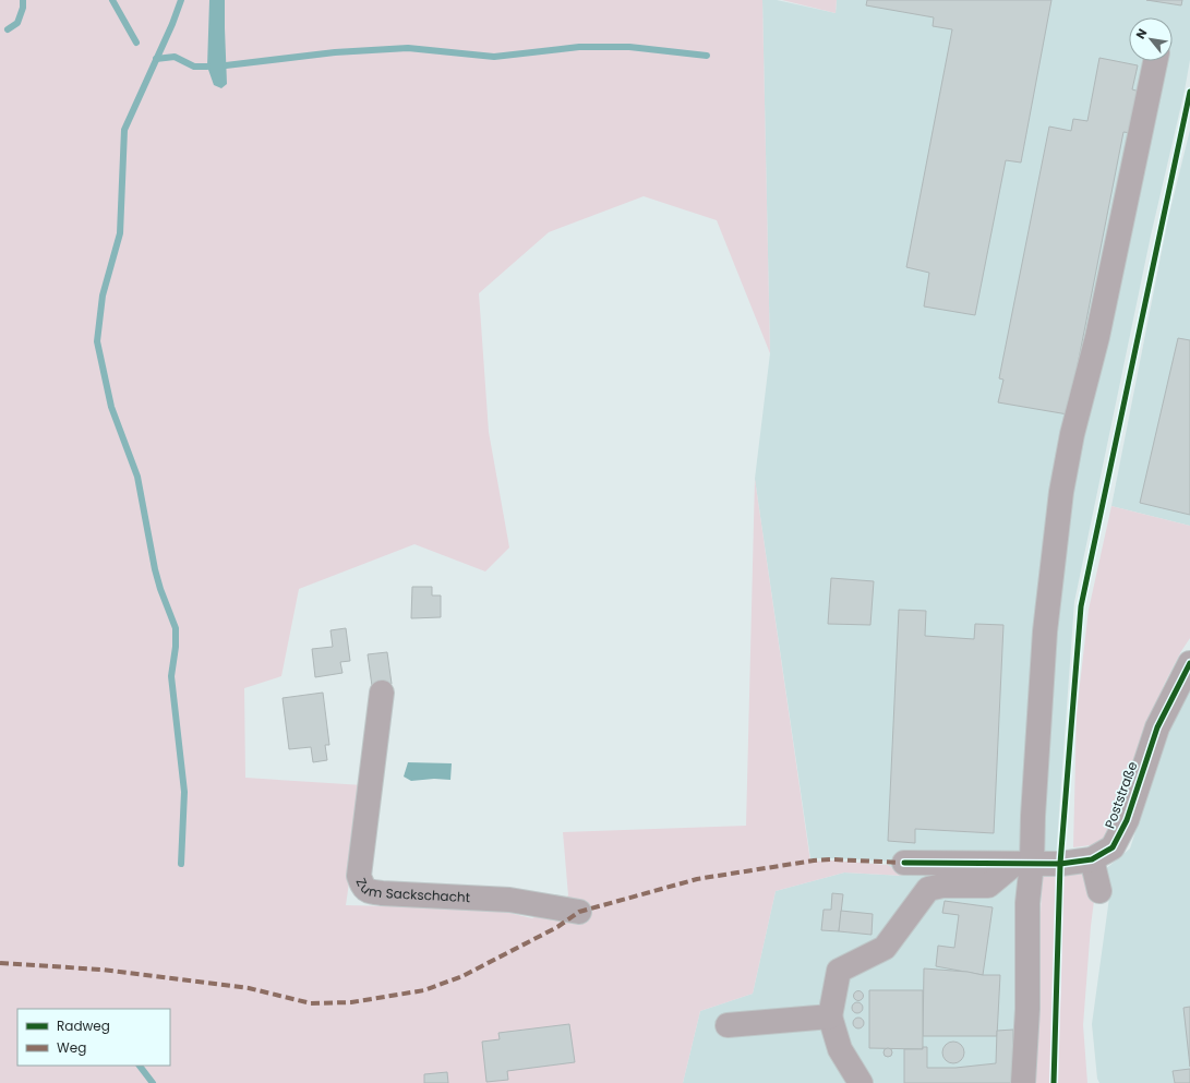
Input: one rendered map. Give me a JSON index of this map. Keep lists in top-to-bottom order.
{
  "streets": {
    "street": ["Poststraße", "Zum Sackschacht"]
  },
  "legend": ["Radweg", "Weg"],
  "north": "top left"
}
